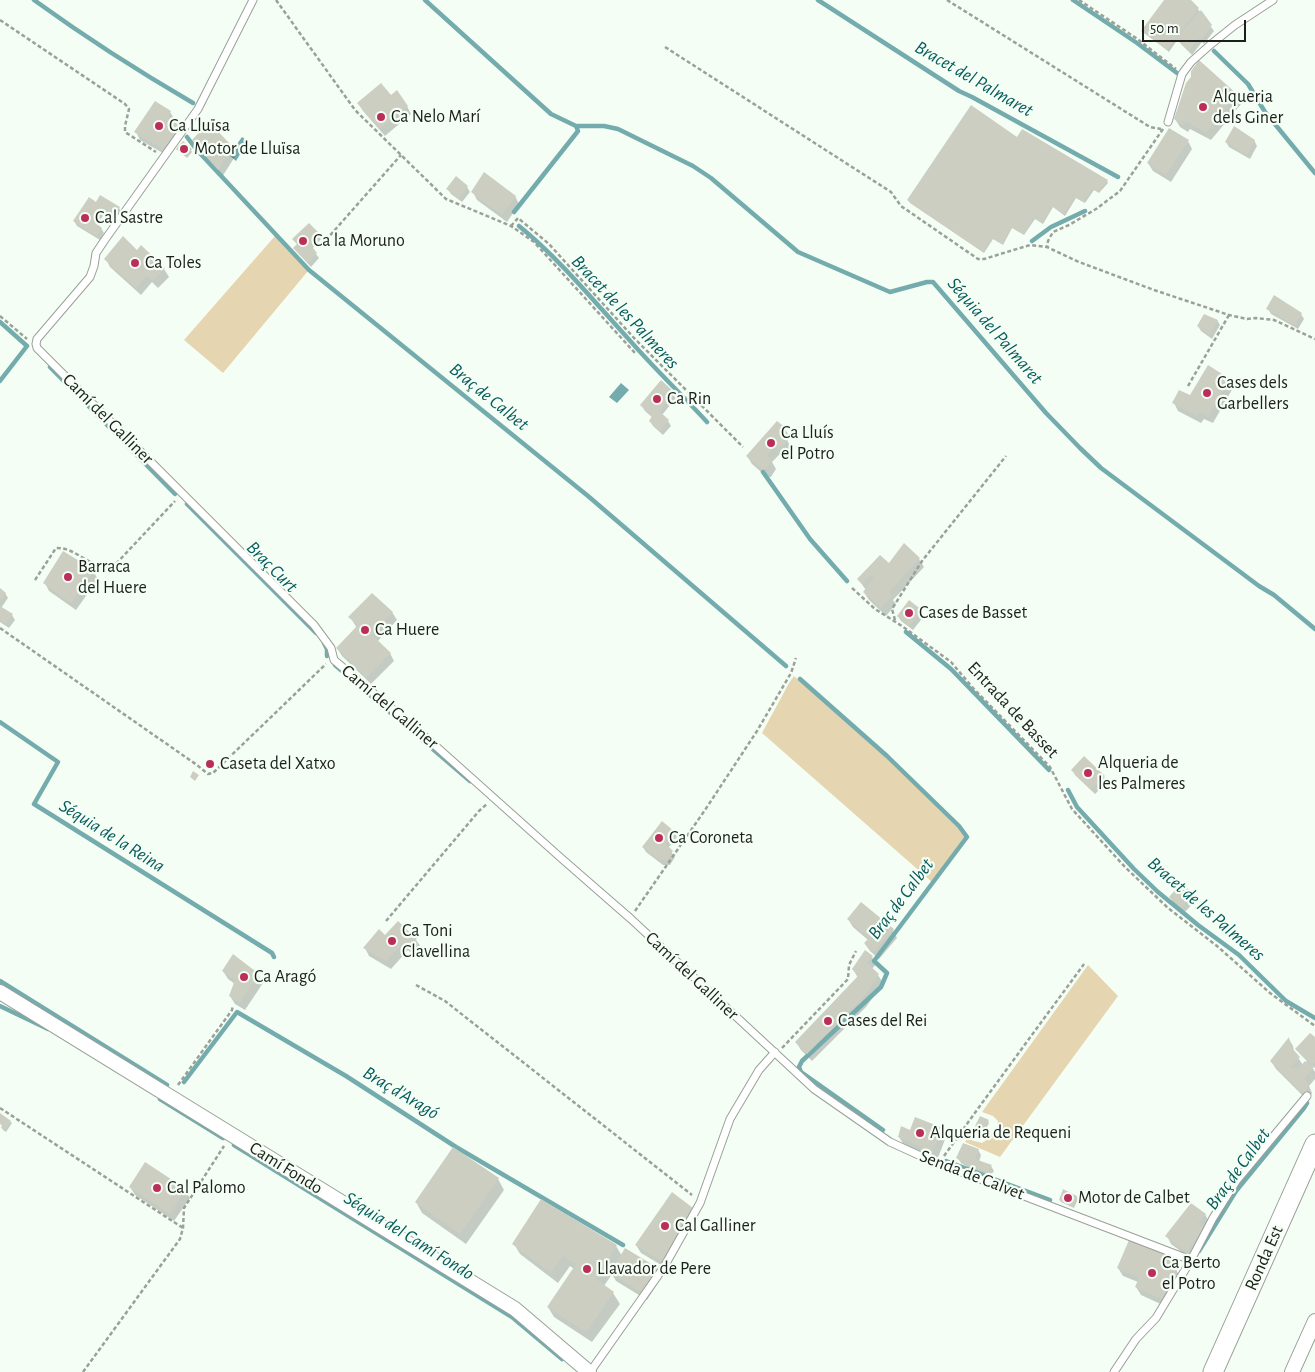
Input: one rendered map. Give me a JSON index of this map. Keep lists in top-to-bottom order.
{
  "streets": {
    "main road": ["Ronda Est"],
    "street": ["Camí Fondo"],
    "lane": ["Camí del Galliner", "Senda de Calvet"],
    "path": ["Entrada de Basset"]
  },
  "crossings": [
    ["Camí del Galliner", "Senda de Calvet"]
  ],
  "water": [
    "Bracet del Palmaret",
    "Bracet de les Palmeres",
    "Séquia del Palmaret",
    "Braç de Calbet",
    "Braç Curt",
    "Séquia de la Reina",
    "Braç d'Aragó",
    "Séquia del Camí Fondo"
  ],
  "places": [
    "Alqueria dels Giner",
    "Ca Nelo Marí",
    "Ca Lluïsa",
    "Motor de Lluïsa",
    "Cal Sastre",
    "Ca la Moruno",
    "Ca Toles",
    "Cases dels Garbellers",
    "Ca Rin",
    "Ca Lluís el Potro",
    "Barraca del Huere",
    "Cases de Basset",
    "Ca Huere",
    "Caseta del Xatxo",
    "Alqueria de les Palmeres",
    "Ca Coroneta",
    "Ca Toni Clavellina",
    "Ca Aragó",
    "Cases del Rei",
    "Alqueria de Requeni",
    "Cal Palomo",
    "Motor de Calbet",
    "Cal Galliner",
    "Llavador de Pere",
    "Ca Berto el Potro"
  ],
  "scale_bar": "50 m"
}
